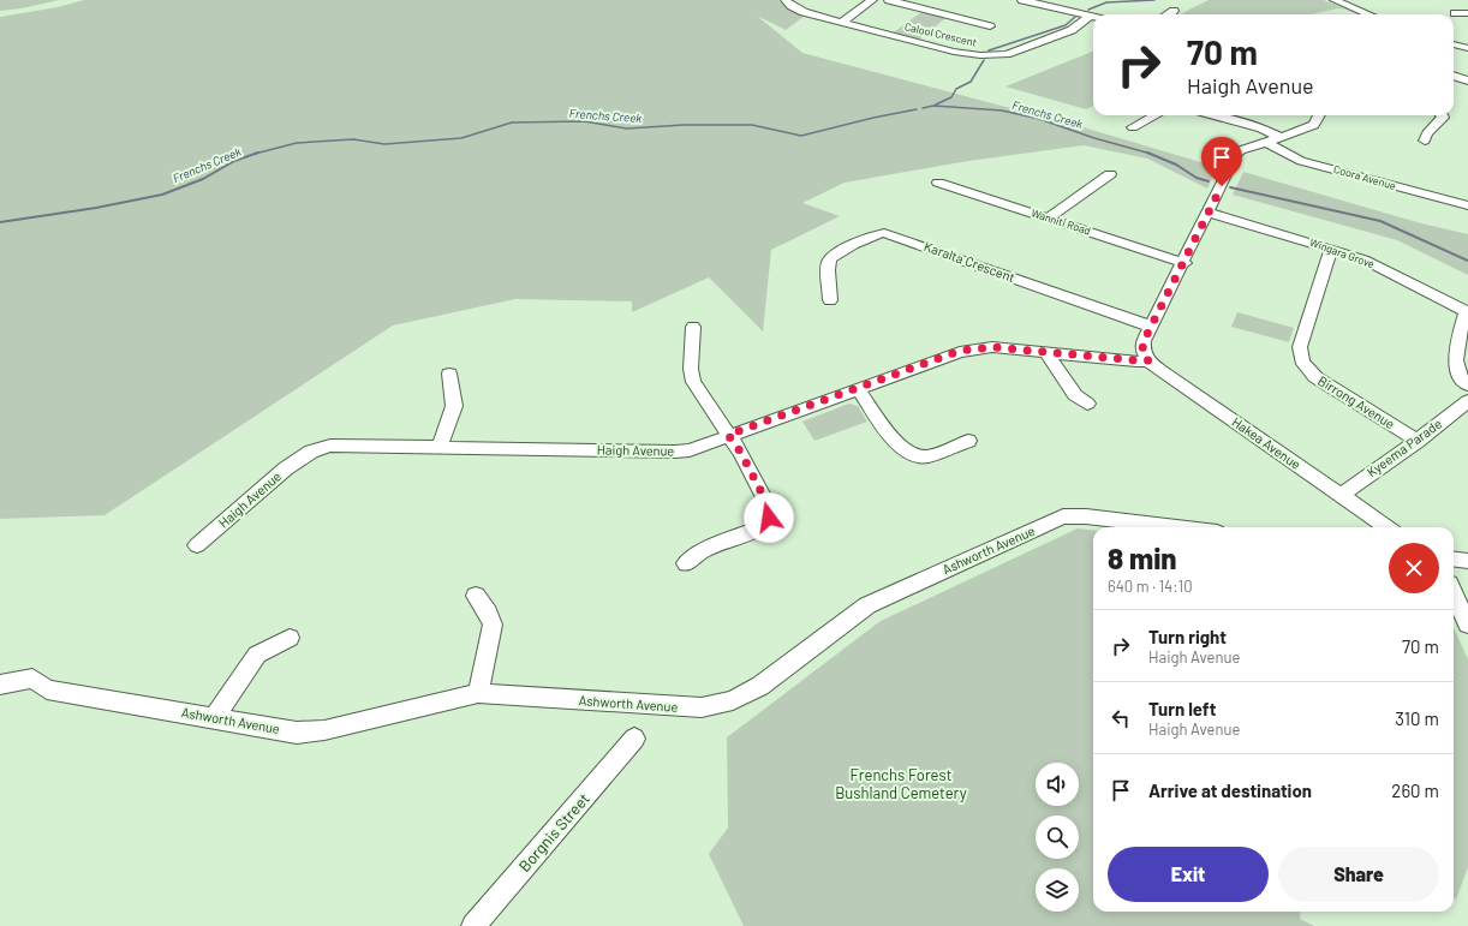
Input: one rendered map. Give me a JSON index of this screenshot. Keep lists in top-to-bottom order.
{
  "streets": {
    "street": [
      "Calool Crescent",
      "Coora Avenue",
      "Wanniti Road",
      "Wingara Grove",
      "Karalta Crescent",
      "Birrong Avenue",
      "Hakea Avenue",
      "Kyeema Parade",
      "Haigh Avenue",
      "Ashworth Avenue",
      "Borgnis Street"
    ]
  },
  "crossings": [
    ["Wingara Grove", "Birrong Avenue"],
    ["Birrong Avenue", "Kyeema Parade"],
    ["Hakea Avenue", "Kyeema Parade"],
    ["Hakea Avenue", "Haigh Avenue"]
  ],
  "water": ["Frenchs Creek"],
  "parks": ["Frenchs Forest Bushland Cemetery"],
  "page": {
    "turn": ["70 m", "Haigh Avenue"],
    "heading": ["8 min", "640 m · 14:10"],
    "list": [
      {
        "name": "Turn right",
        "note": "Haigh Avenue",
        "value": "70 m"
      },
      {
        "name": "Turn left",
        "note": "Haigh Avenue",
        "value": "310 m"
      },
      {
        "name": "Arrive at destination",
        "value": "260 m"
      }
    ],
    "buttons": ["Exit", "Share"]
  }
}
